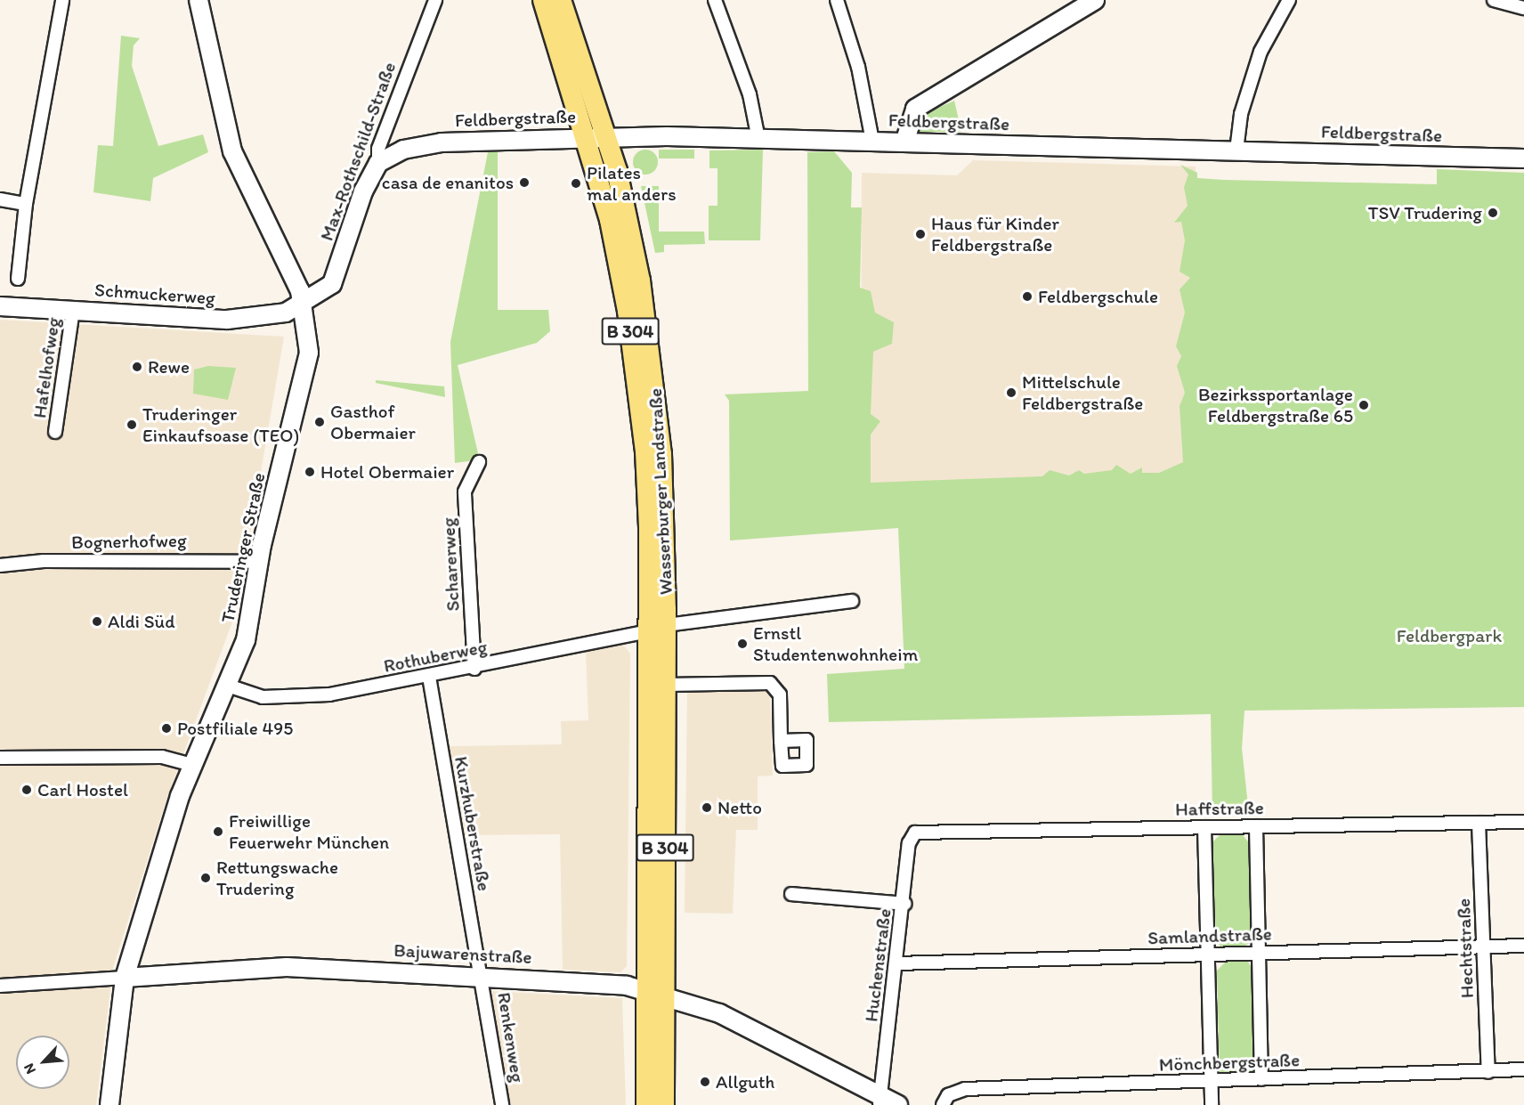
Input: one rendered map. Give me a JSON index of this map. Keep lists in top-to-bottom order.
{
  "streets": {
    "main road": ["B 304", "Wasserburger Landstraße"],
    "street": [
      "Feldbergstraße",
      "Max-Rothschild-Straße",
      "Schmuckerweg",
      "Hafelhofweg",
      "Bognerhofweg",
      "Truderinger Straße",
      "Scharerweg",
      "Rothuberweg",
      "Haffstraße",
      "Kurzhuberstraße",
      "Samlandstraße",
      "Hechtstraße",
      "Bajuwarenstraße",
      "Huchenstraße",
      "Renkenweg",
      "Mönchbergstraße"
    ]
  },
  "crossings": [
    ["Feldbergstraße", "Max-Rothschild-Straße"],
    ["Feldbergstraße", "Wasserburger Landstraße"],
    ["Max-Rothschild-Straße", "Schmuckerweg"],
    ["Max-Rothschild-Straße", "Truderinger Straße"],
    ["Schmuckerweg", "Hafelhofweg"],
    ["Schmuckerweg", "Truderinger Straße"],
    ["B 304", "Wasserburger Landstraße"],
    ["B 304", "Bajuwarenstraße"],
    ["Wasserburger Landstraße", "Rothuberweg"],
    ["Wasserburger Landstraße", "Bajuwarenstraße"],
    ["Bognerhofweg", "Truderinger Straße"],
    ["Truderinger Straße", "Rothuberweg"],
    ["Truderinger Straße", "Bajuwarenstraße"],
    ["Scharerweg", "Rothuberweg"],
    ["Rothuberweg", "Kurzhuberstraße"],
    ["Haffstraße", "Hechtstraße"],
    ["Haffstraße", "Huchenstraße"],
    ["Kurzhuberstraße", "Bajuwarenstraße"],
    ["Kurzhuberstraße", "Renkenweg"],
    ["Samlandstraße", "Hechtstraße"],
    ["Samlandstraße", "Huchenstraße"],
    ["Hechtstraße", "Mönchbergstraße"],
    ["Bajuwarenstraße", "Huchenstraße"],
    ["Bajuwarenstraße", "Renkenweg"]
  ],
  "parks": ["Feldbergpark"],
  "places": [
    "casa de enanitos",
    "Pilates mal anders",
    "TSV Trudering",
    "Haus für Kinder Feldbergstraße",
    "Feldbergschule",
    "Rewe",
    "Mittelschule Feldbergstraße",
    "Bezirkssportanlage Feldbergstraße 65",
    "Gasthof Obermaier",
    "Truderinger Einkaufsoase (TEO)",
    "Hotel Obermaier",
    "Aldi Süd",
    "Ernstl Studentenwohnheim",
    "Postfiliale 495",
    "Carl Hostel",
    "Netto",
    "Freiwillige Feuerwehr München",
    "Rettungswache Trudering",
    "Allguth"
  ],
  "north": "bottom left"
}
